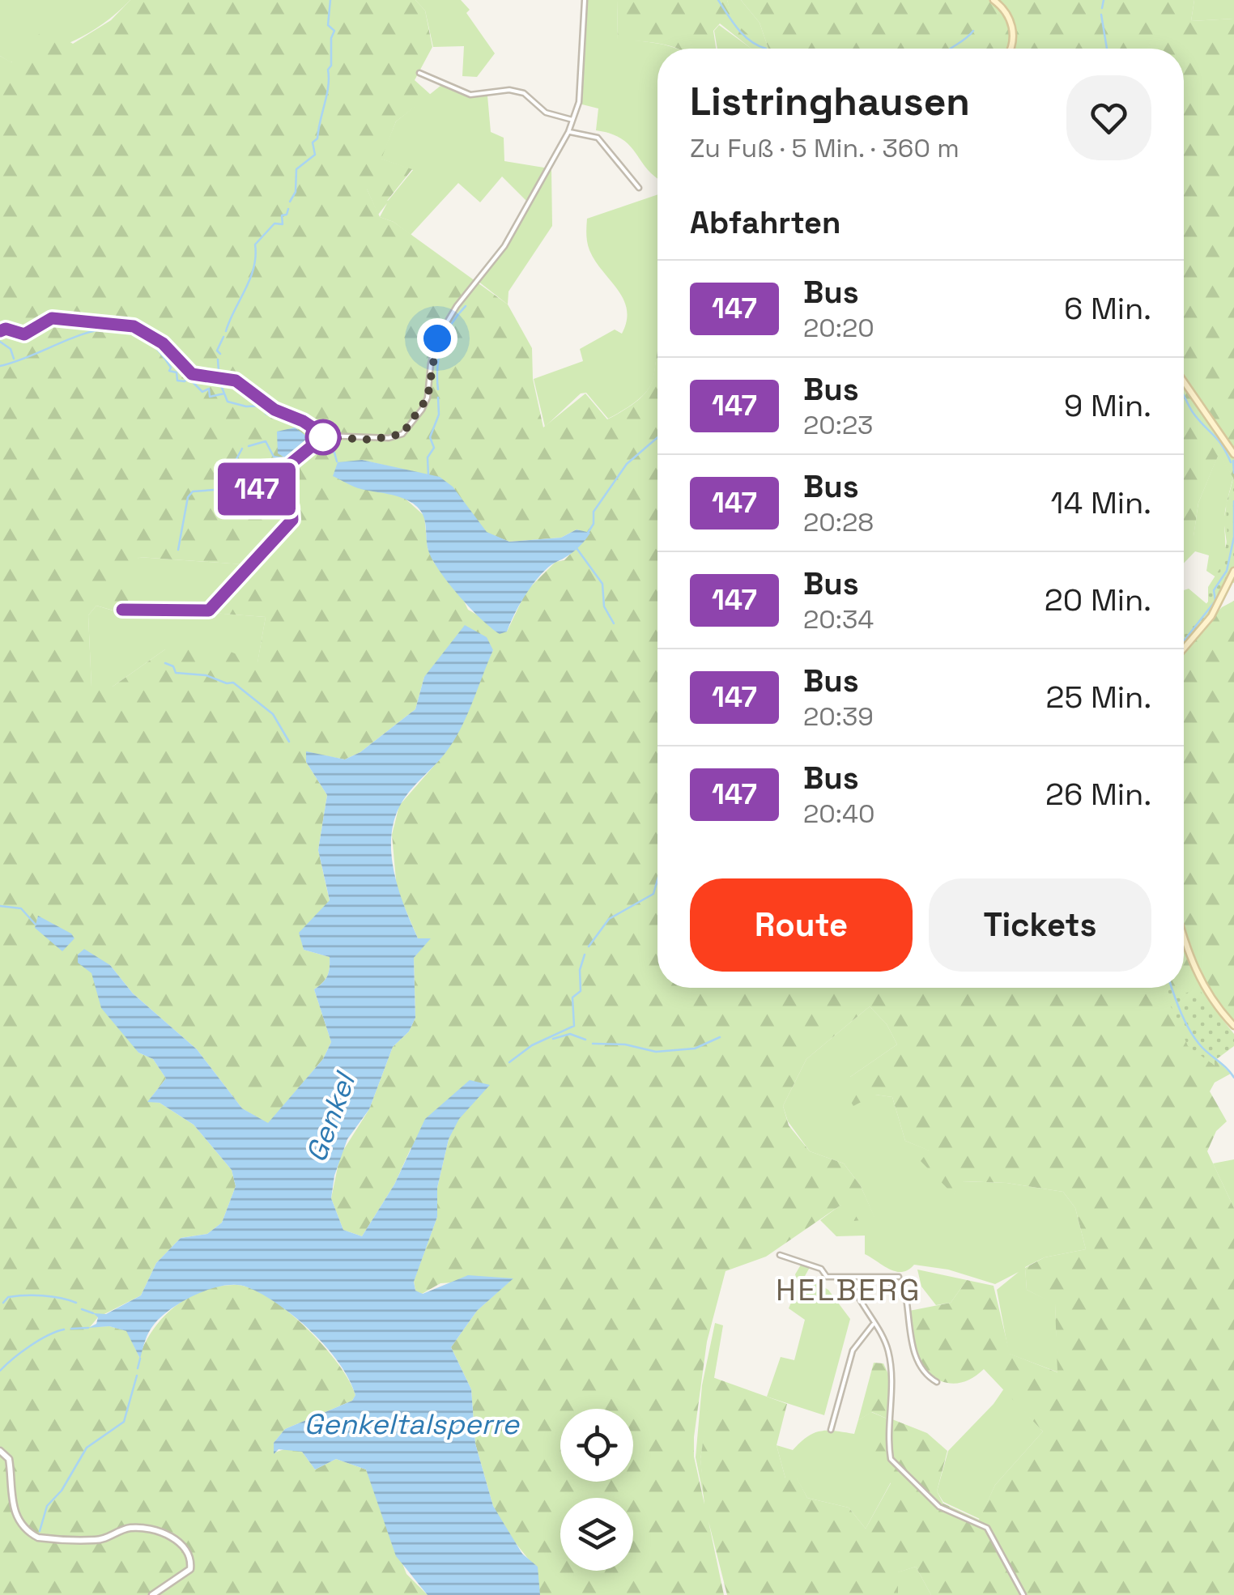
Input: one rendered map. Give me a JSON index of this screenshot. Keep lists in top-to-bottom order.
{
  "districts": ["HELBERG"],
  "water": ["Genkel", "Genkeltalsperre"],
  "lines": ["bus line 147"],
  "page": {
    "on_map": "147",
    "heading": [
      ["Listringhausen", "Zu Fuß · 5 Min. · 360 m"],
      "Abfahrten"
    ],
    "list": [
      {
        "mark": "147",
        "name": "Bus",
        "note": "20:20",
        "value": "6 Min."
      },
      {
        "mark": "147",
        "name": "Bus",
        "note": "20:23",
        "value": "9 Min."
      },
      {
        "mark": "147",
        "name": "Bus",
        "note": "20:28",
        "value": "14 Min."
      },
      {
        "mark": "147",
        "name": "Bus",
        "note": "20:34",
        "value": "20 Min."
      },
      {
        "mark": "147",
        "name": "Bus",
        "note": "20:39",
        "value": "25 Min."
      },
      {
        "mark": "147",
        "name": "Bus",
        "note": "20:40",
        "value": "26 Min."
      }
    ],
    "buttons": ["Route", "Tickets"]
  }
}
